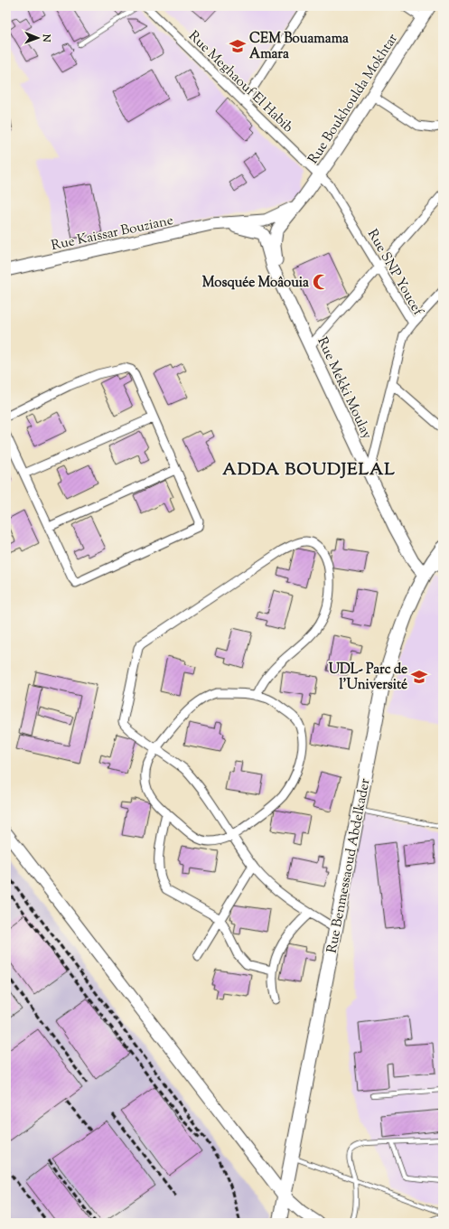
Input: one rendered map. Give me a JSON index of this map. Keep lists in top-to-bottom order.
{
  "streets": {
    "main road": ["Rue Benmessaoud Abdelkader"],
    "street": [
      "Rue Meghaouf El Habib",
      "Rue Boukhoulda Mokhtar",
      "Rue Kaissar Bouziane",
      "Rue SNP Youcef",
      "Rue Mekki Moulay"
    ]
  },
  "crossings": [
    ["Rue Meghaouf El Habib", "Rue Boukhoulda Mokhtar"],
    ["Rue Meghaouf El Habib", "Rue SNP Youcef"],
    ["Rue Boukhoulda Mokhtar", "Rue Kaissar Bouziane"],
    ["Rue Boukhoulda Mokhtar", "Rue SNP Youcef"],
    ["Rue SNP Youcef", "Rue Mekki Moulay"],
    ["Rue Mekki Moulay", "Rue Benmessaoud Abdelkader"]
  ],
  "districts": ["ADDA BOUDJELAL"],
  "places": {
    "school or university": ["CEM Bouamama Amara", "UDL- Parc de l'Université"],
    "mosque": ["Mosquée Moâouia"]
  },
  "north": "right"
}
